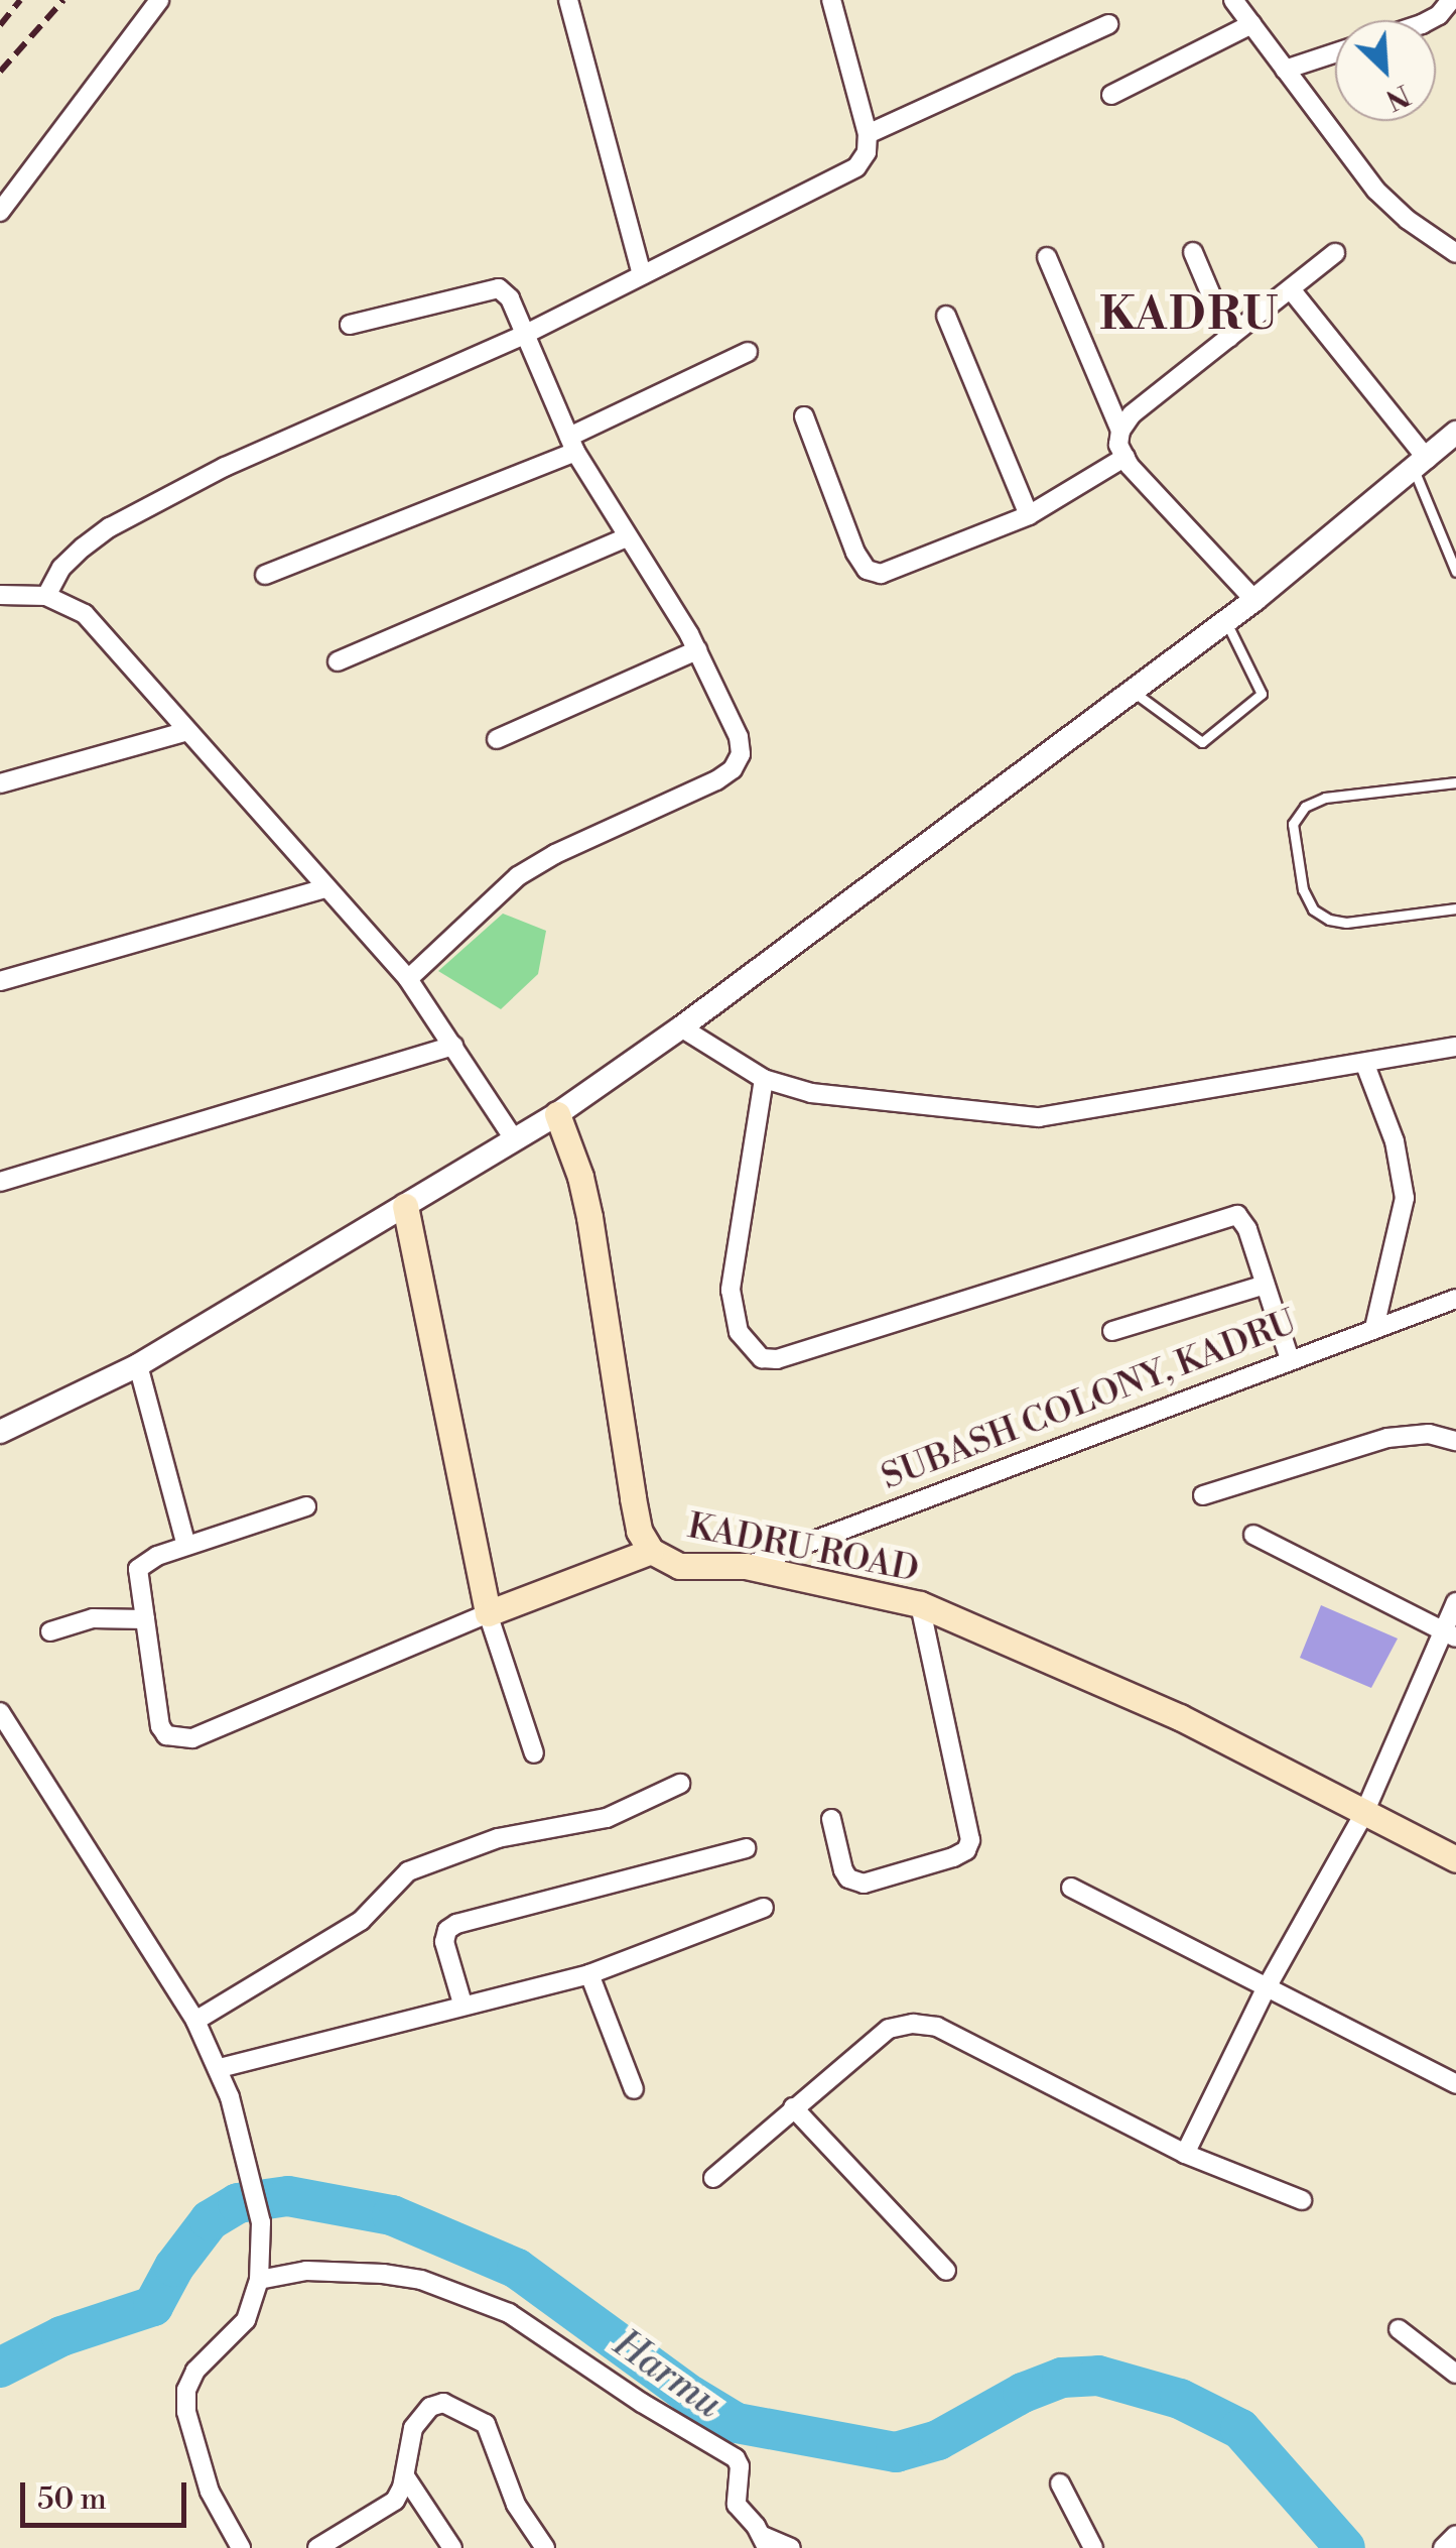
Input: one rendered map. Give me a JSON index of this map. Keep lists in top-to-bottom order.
{
  "streets": {
    "main road": ["KADRU ROAD"],
    "street": ["SUBASH COLONY, KADRU"]
  },
  "crossings": [
    ["SUBASH COLONY, KADRU", "KADRU ROAD"]
  ],
  "districts": ["KADRU"],
  "water": ["Harmu"],
  "scale_bar": "50 m",
  "north": "bottom right"
}
